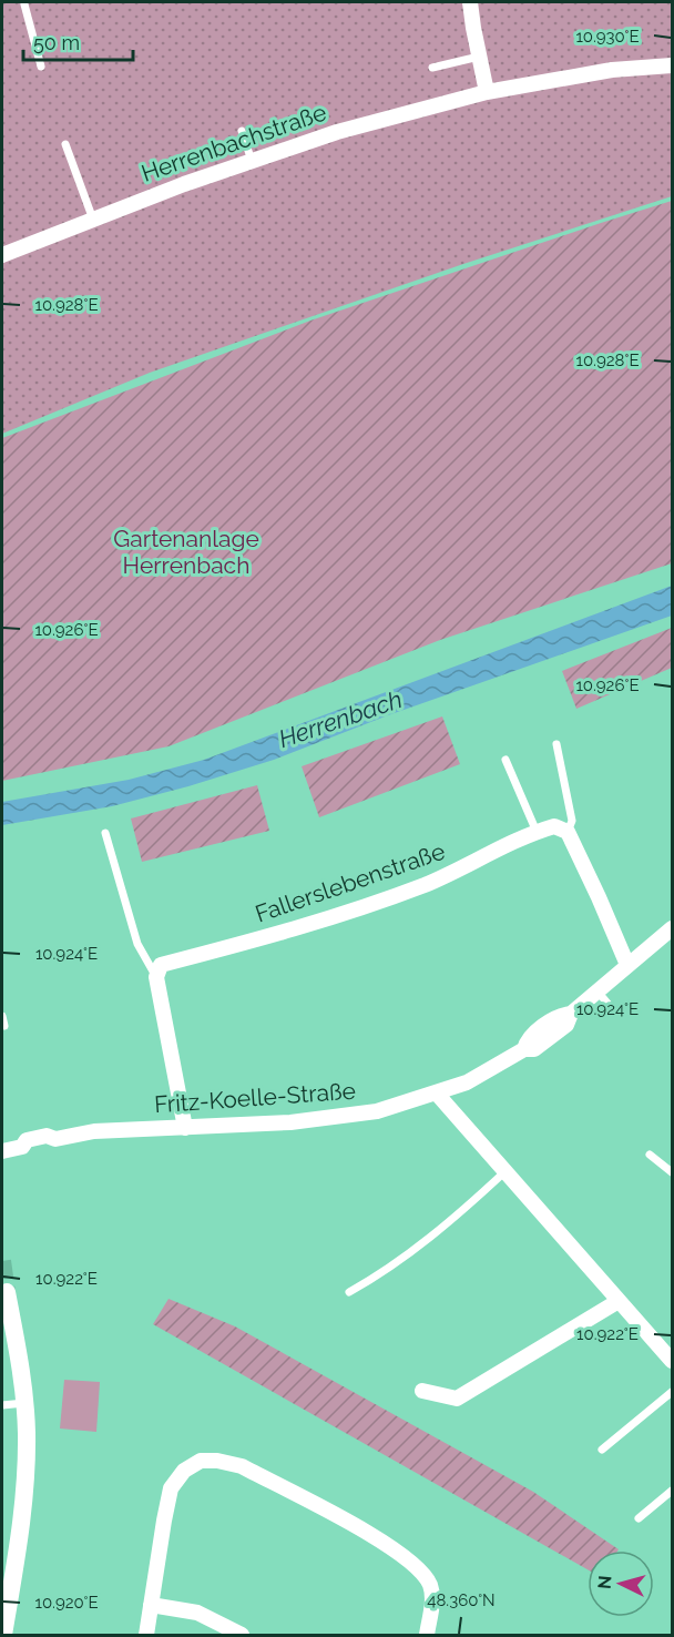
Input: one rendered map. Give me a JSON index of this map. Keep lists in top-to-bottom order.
{
  "streets": {
    "street": ["Herrenbachstraße", "Fallerslebenstraße", "Fritz-Koelle-Straße"]
  },
  "water": ["Herrenbach"],
  "parks": ["Gartenanlage Herrenbach"],
  "scale_bar": "50 m",
  "north": "left",
  "coordinates": [
    "10.930°E",
    "10.928°E",
    "10.926°E",
    "10.924°E",
    "10.922°E",
    "48.360°N",
    "10.920°E"
  ]
}
